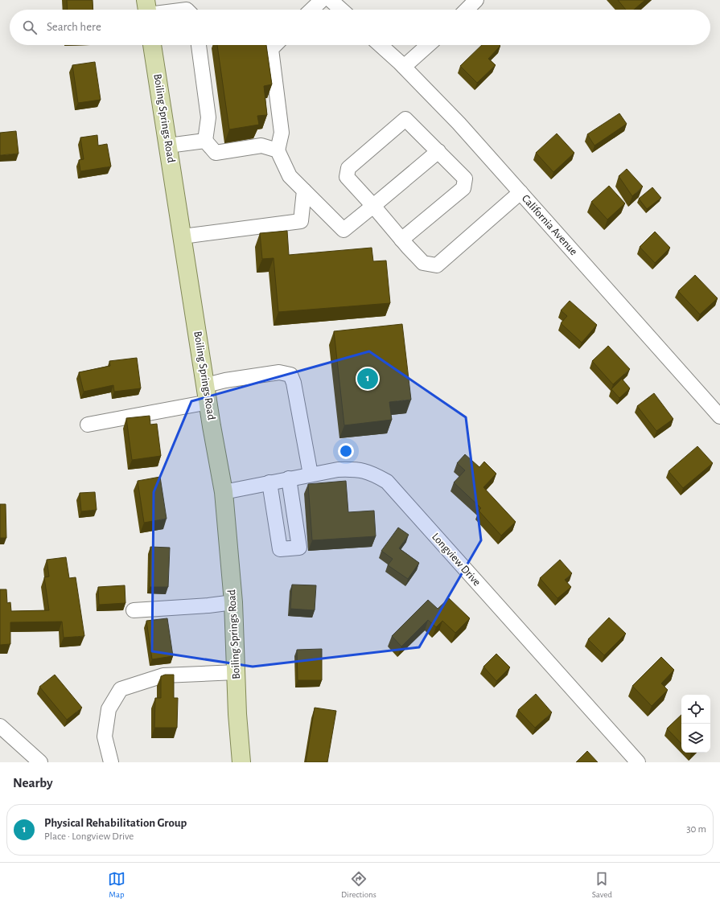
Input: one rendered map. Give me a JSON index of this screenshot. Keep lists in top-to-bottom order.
{
  "streets": {
    "main road": ["Boiling Springs Road"],
    "street": ["California Avenue", "Longview Drive"]
  },
  "crossings": [
    ["Boiling Springs Road", "Longview Drive"]
  ],
  "page": {
    "search": "Search here",
    "pins": "1",
    "heading": "Nearby",
    "list": [
      {
        "mark": "1",
        "name": "Physical Rehabilitation Group",
        "note": "Place · Longview Drive",
        "value": "30 m"
      }
    ],
    "nav": ["Map", "Directions", "Saved"]
  }
}
